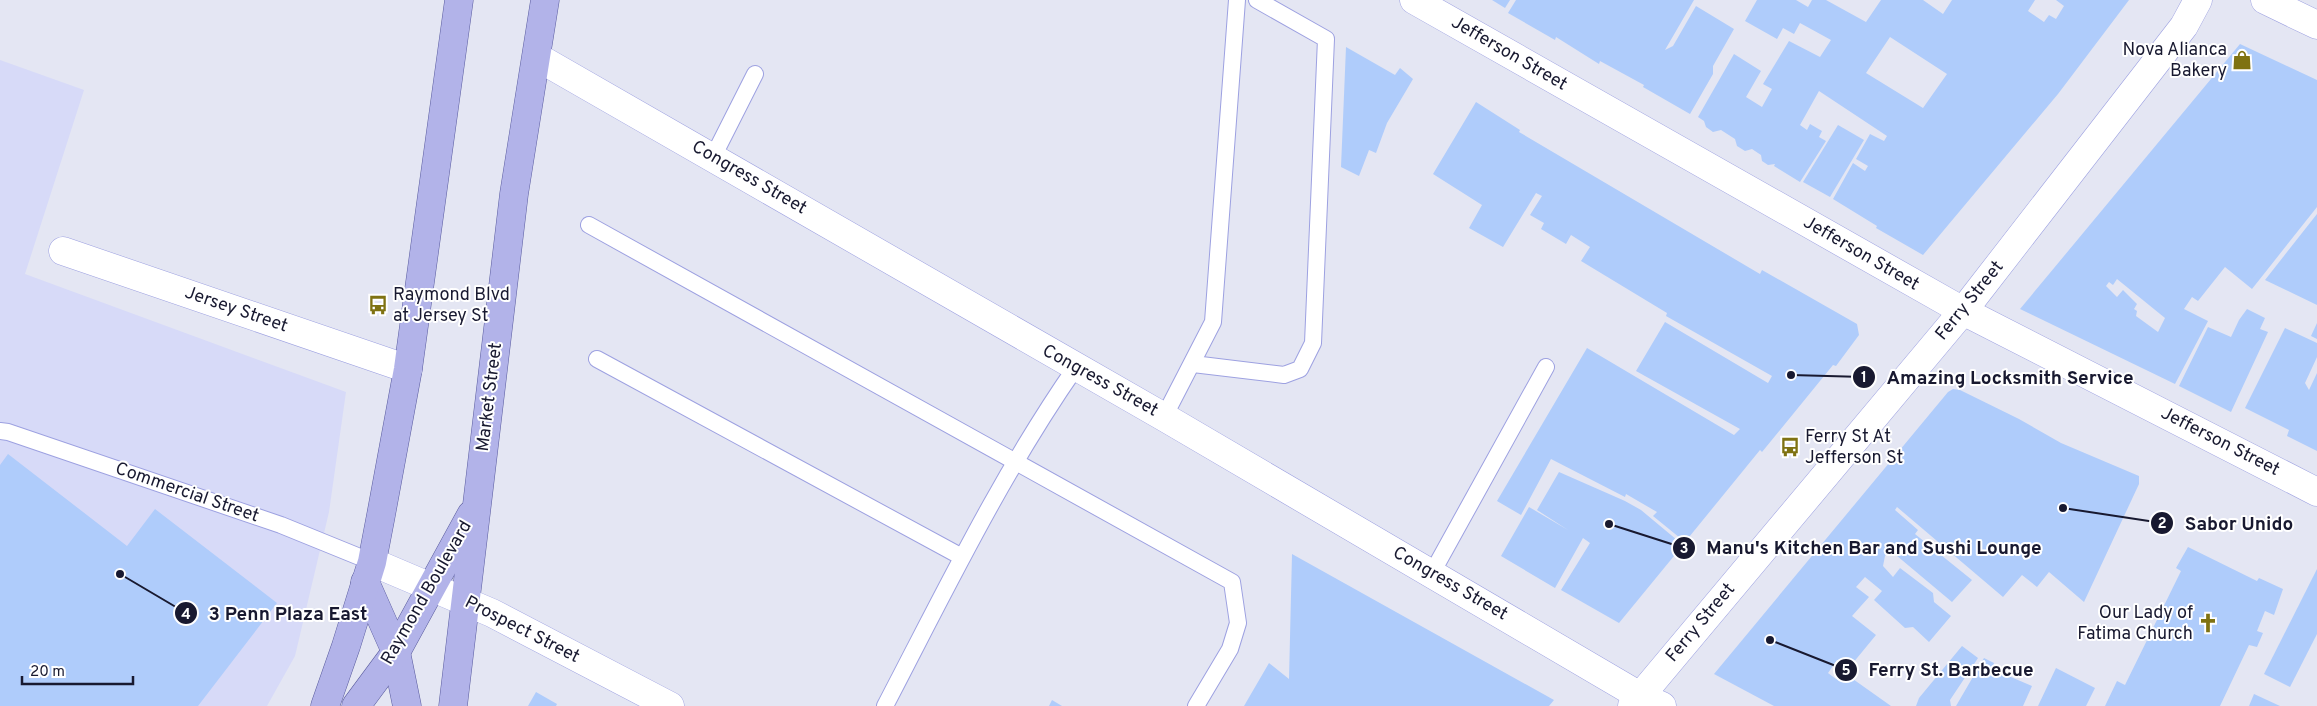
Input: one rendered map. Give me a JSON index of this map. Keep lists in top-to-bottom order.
{
  "streets": {
    "main road": ["Market Street", "Raymond Boulevard"],
    "street": [
      "Jefferson Street",
      "Congress Street",
      "Ferry Street",
      "Jersey Street",
      "Prospect Street"
    ],
    "lane": ["Commercial Street"]
  },
  "crossings": [
    ["Jefferson Street", "Ferry Street"],
    ["Congress Street", "Ferry Street"],
    ["Congress Street", "Market Street"],
    ["Market Street", "Raymond Boulevard"],
    ["Market Street", "Prospect Street"],
    ["Commercial Street", "Prospect Street"],
    ["Raymond Boulevard", "Prospect Street"]
  ],
  "places": {
    "shop": ["Nova Alianca Bakery"],
    "bus stop": ["Raymond Blvd at Jersey St", "Ferry St At Jefferson St"],
    "other": [
      "Amazing Locksmith Service",
      "Sabor Unido",
      "Manu's Kitchen Bar and Sushi Lounge",
      "3 Penn Plaza East",
      "Ferry St. Barbecue"
    ],
    "church": ["Our Lady of Fatima Church"]
  },
  "scale_bar": "20 m"
}
